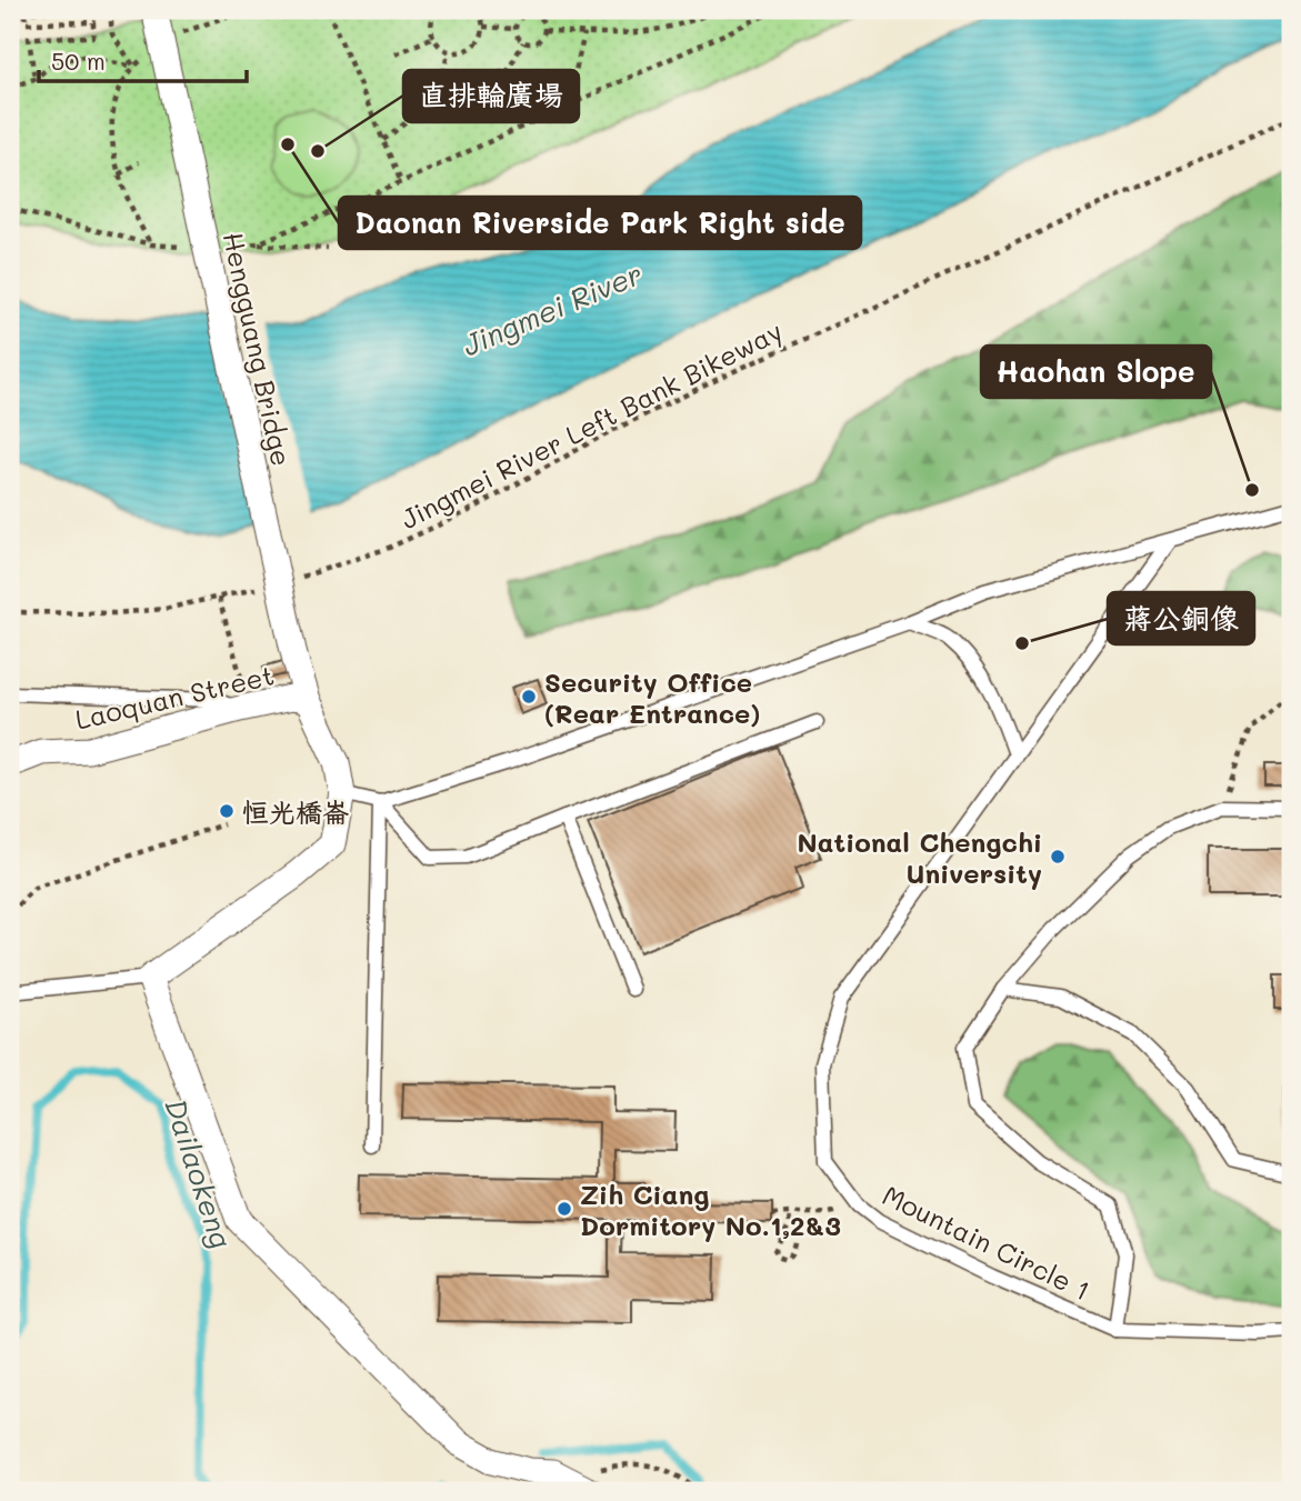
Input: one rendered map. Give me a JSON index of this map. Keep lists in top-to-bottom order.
{
  "streets": {
    "street": ["Hengguang Bridge", "Laoquan Street"],
    "lane": ["Mountain Circle 1"],
    "path": ["Jingmei River Left Bank Bikeway"]
  },
  "crossings": [
    ["Hengguang Bridge", "Laoquan Street"]
  ],
  "water": ["Jingmei River", "Dailaokeng"],
  "places": [
    "Daonan Riverside Park Right side",
    "直排輪廣場",
    "Haohan Slope",
    "蔣公銅像",
    "Security Office (Rear Entrance)",
    "恒光橋崙",
    "National Chengchi University",
    "Zih Ciang Dormitory No.1,2&3"
  ],
  "scale_bar": "50 m"
}
